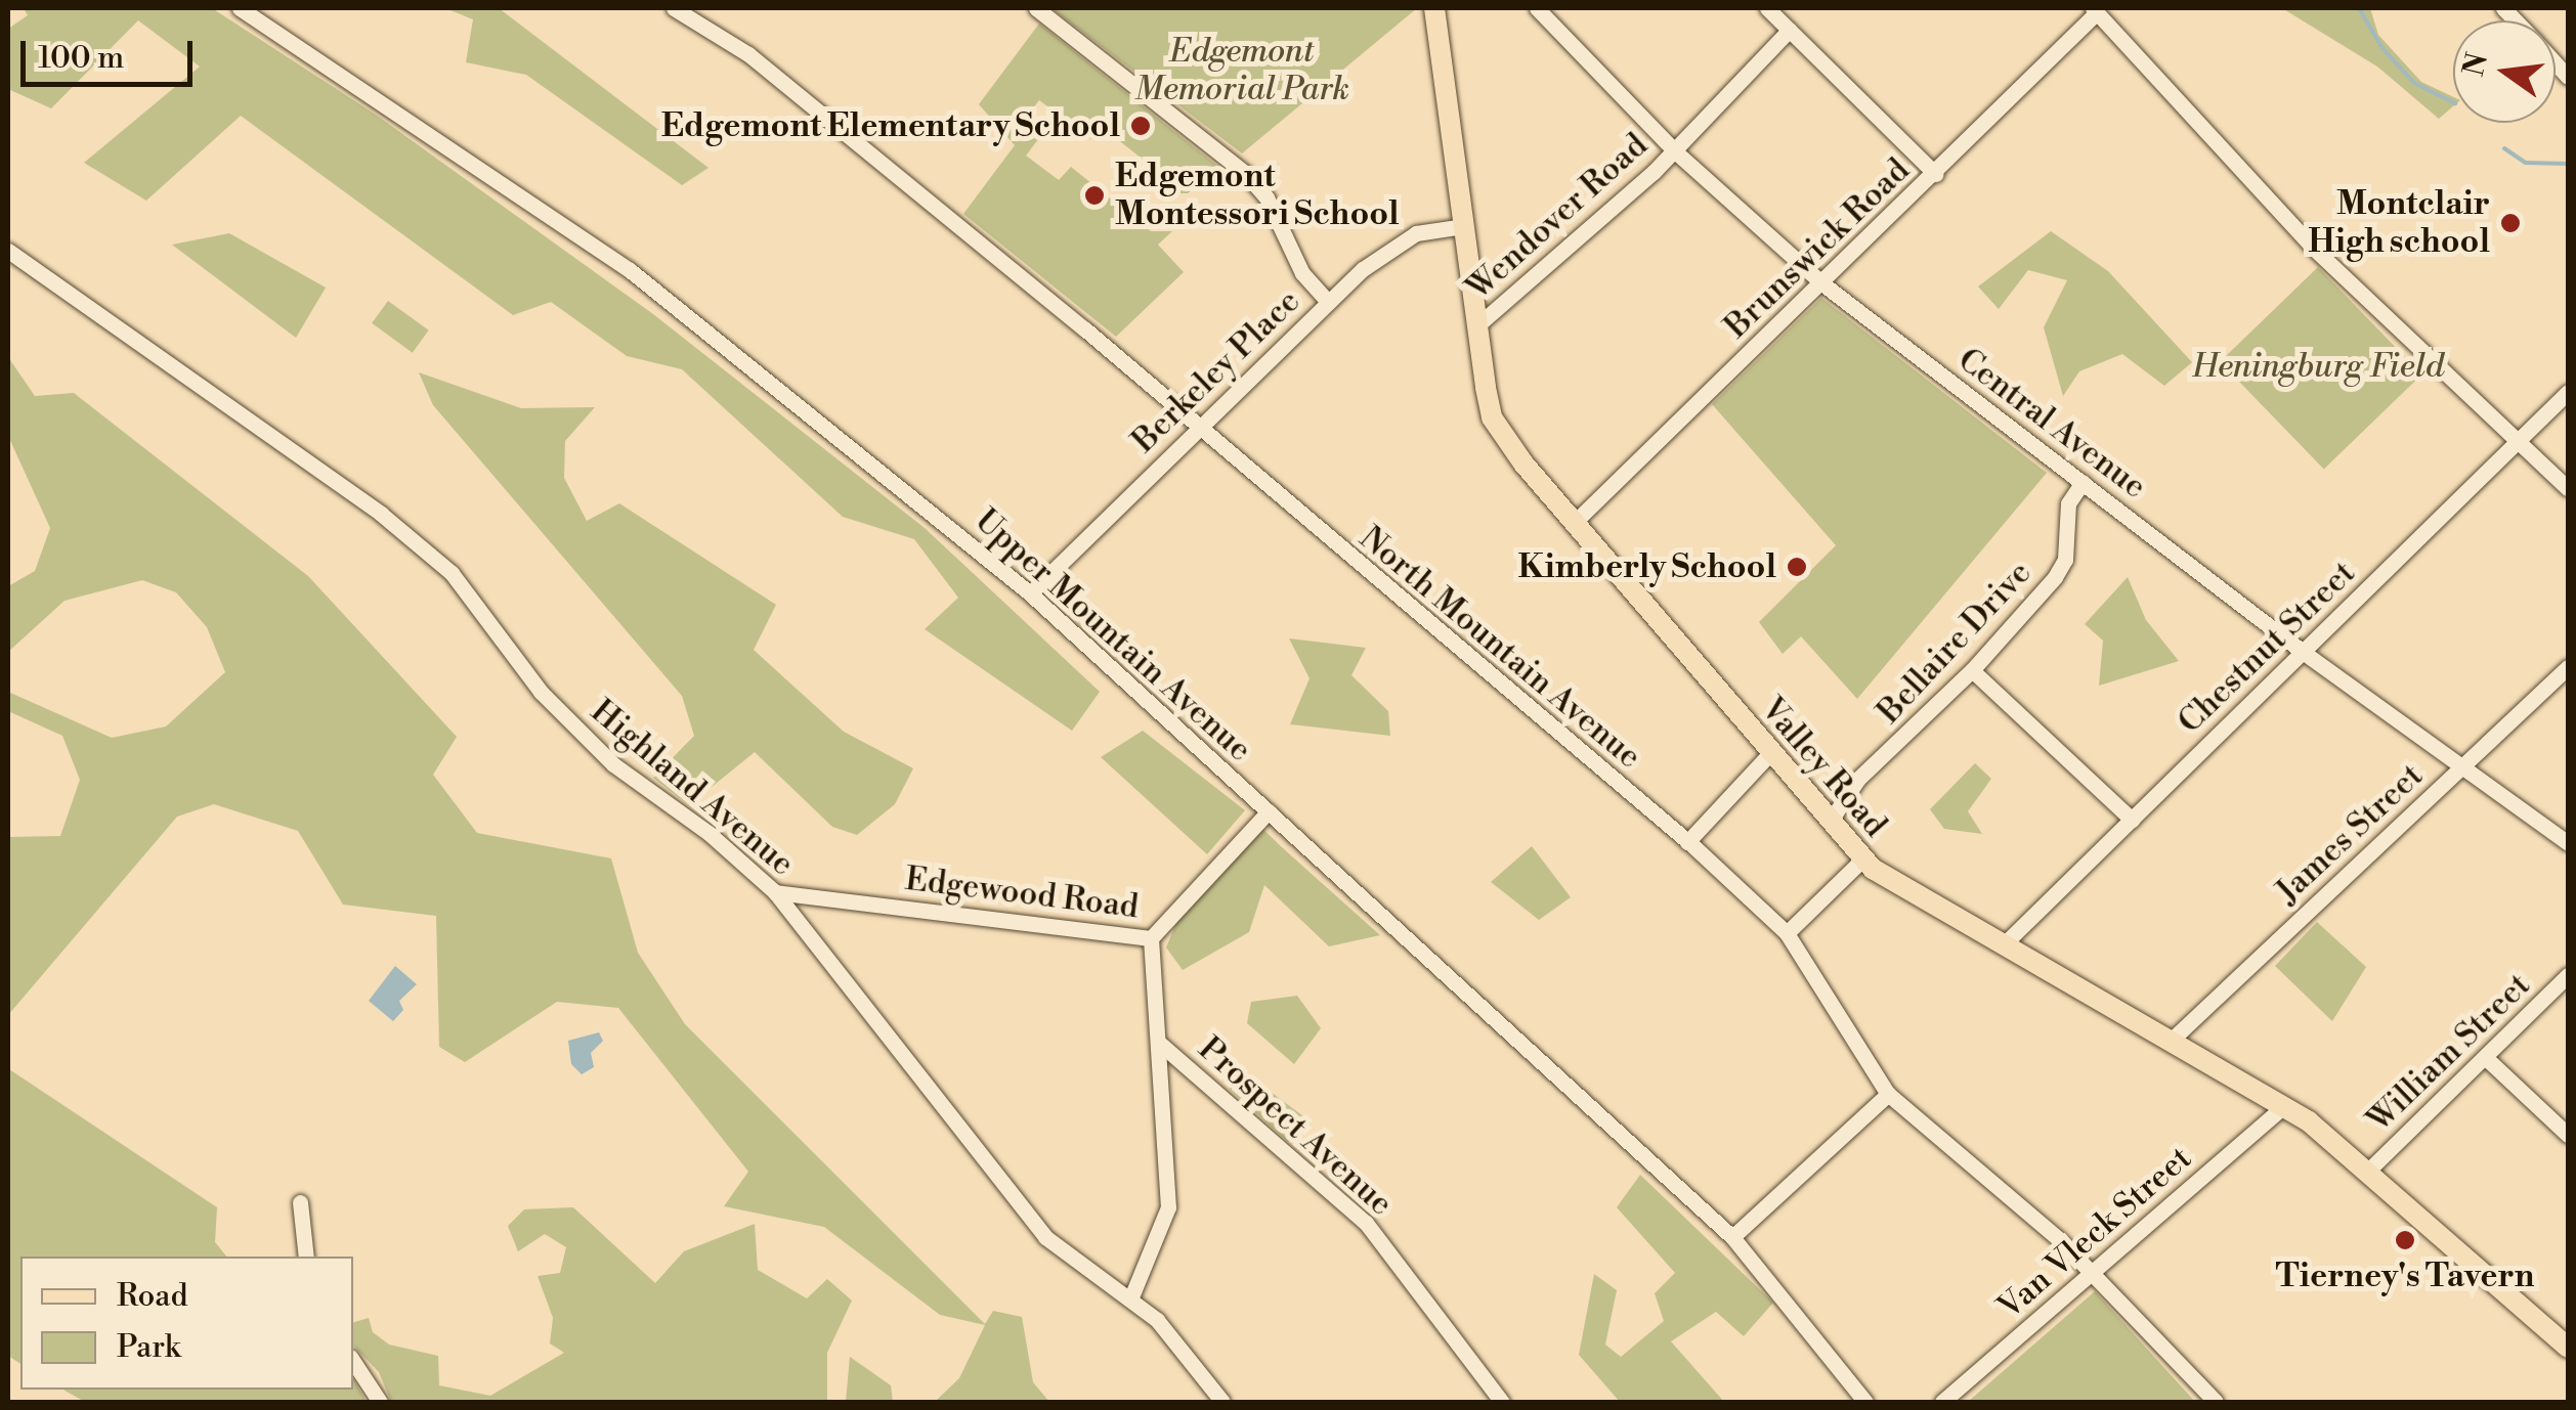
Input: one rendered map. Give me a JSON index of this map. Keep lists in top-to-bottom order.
{
  "streets": {
    "main road": ["Valley Road"],
    "street": [
      "Wendover Road",
      "Brunswick Road",
      "Berkeley Place",
      "Central Avenue",
      "Upper Mountain Avenue",
      "Bellaire Drive",
      "North Mountain Avenue",
      "Chestnut Street",
      "Highland Avenue",
      "James Street",
      "Edgewood Road",
      "William Street",
      "Prospect Avenue",
      "Van Vleck Street"
    ]
  },
  "crossings": [
    ["Wendover Road", "Central Avenue"],
    ["Wendover Road", "Valley Road"],
    ["Brunswick Road", "Central Avenue"],
    ["Brunswick Road", "Valley Road"],
    ["Berkeley Place", "Upper Mountain Avenue"],
    ["Berkeley Place", "North Mountain Avenue"],
    ["Berkeley Place", "Valley Road"],
    ["Central Avenue", "Bellaire Drive"],
    ["Central Avenue", "Chestnut Street"],
    ["Central Avenue", "James Street"],
    ["Upper Mountain Avenue", "Edgewood Road"],
    ["Bellaire Drive", "Valley Road"],
    ["North Mountain Avenue", "Van Vleck Street"],
    ["Chestnut Street", "Valley Road"],
    ["Valley Road", "James Street"],
    ["Valley Road", "William Street"],
    ["Valley Road", "Van Vleck Street"],
    ["Highland Avenue", "Edgewood Road"]
  ],
  "parks": ["Edgemont Memorial Park", "Heningburg Field"],
  "places": [
    "Edgemont Elementary School",
    "Edgemont Montessori School",
    "Montclair High school",
    "Kimberly School",
    "Tierney's Tavern"
  ],
  "legend": ["Road", "Park"],
  "scale_bar": "100 m",
  "north": "left"
}
